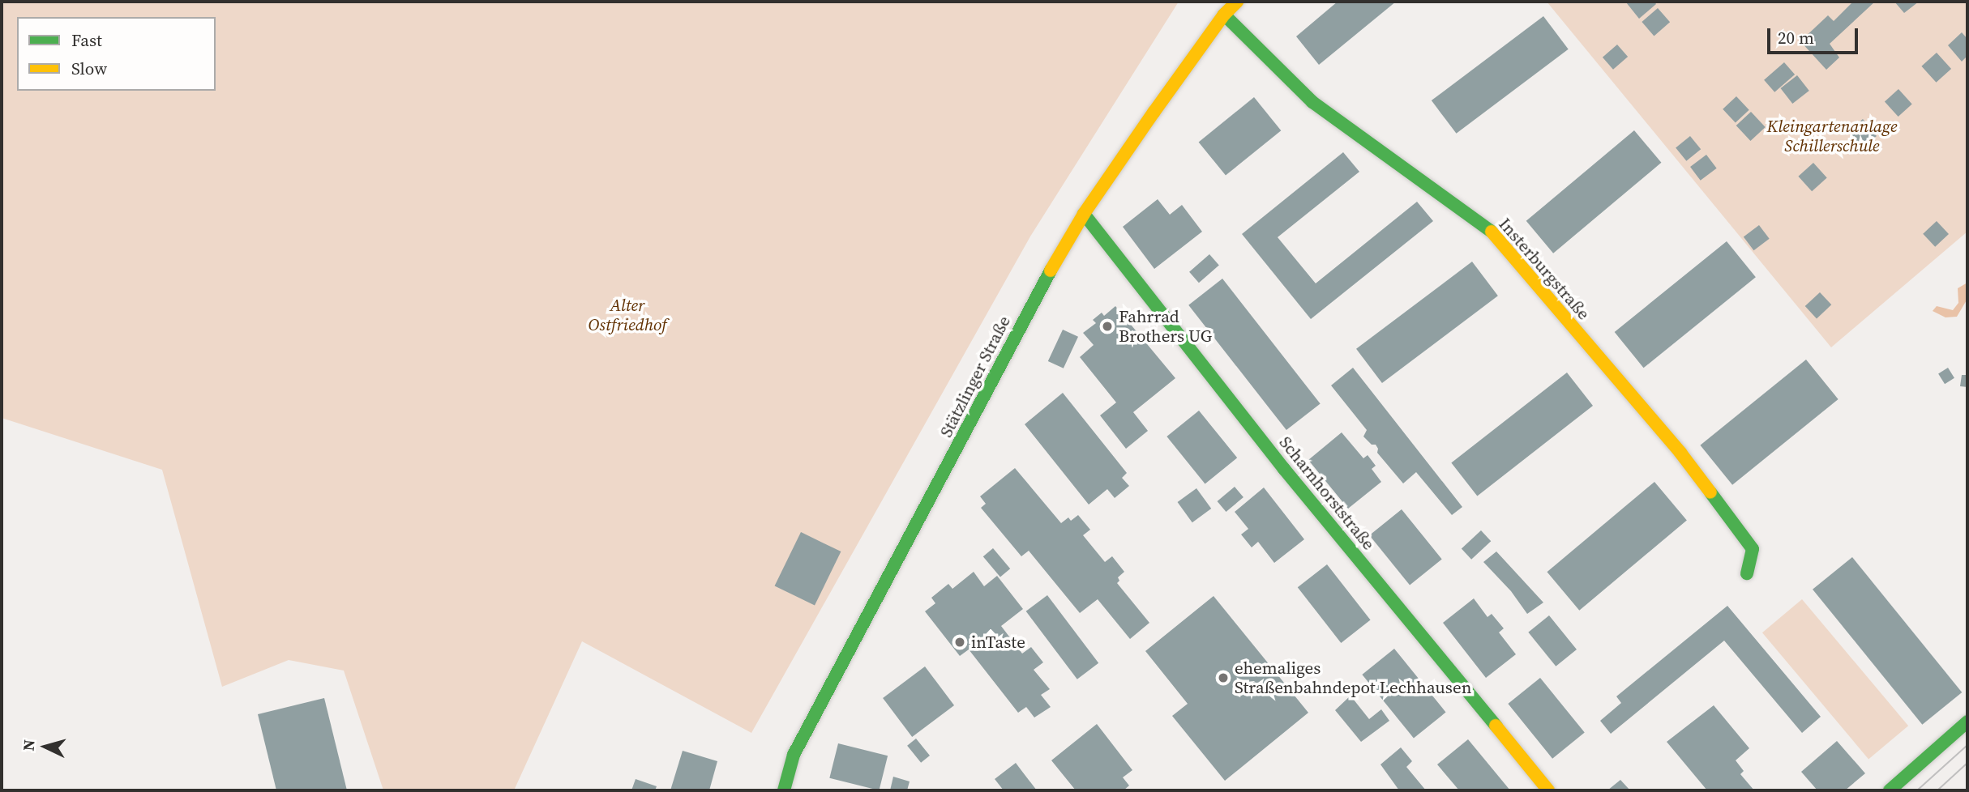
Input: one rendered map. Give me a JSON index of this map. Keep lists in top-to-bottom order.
{
  "streets": {
    "street": ["Insterburgstraße", "Stätzlinger Straße", "Scharnhorststraße"]
  },
  "crossings": [
    ["Insterburgstraße", "Stätzlinger Straße"],
    ["Stätzlinger Straße", "Scharnhorststraße"]
  ],
  "parks": ["Kleingartenanlage Schillerschule", "Alter Ostfriedhof"],
  "places": ["Fahrrad Brothers UG", "inTaste", "ehemaliges Straßenbahndepot Lechhausen"],
  "legend": ["Fast", "Slow"],
  "scale_bar": "20 m",
  "north": "left"
}
